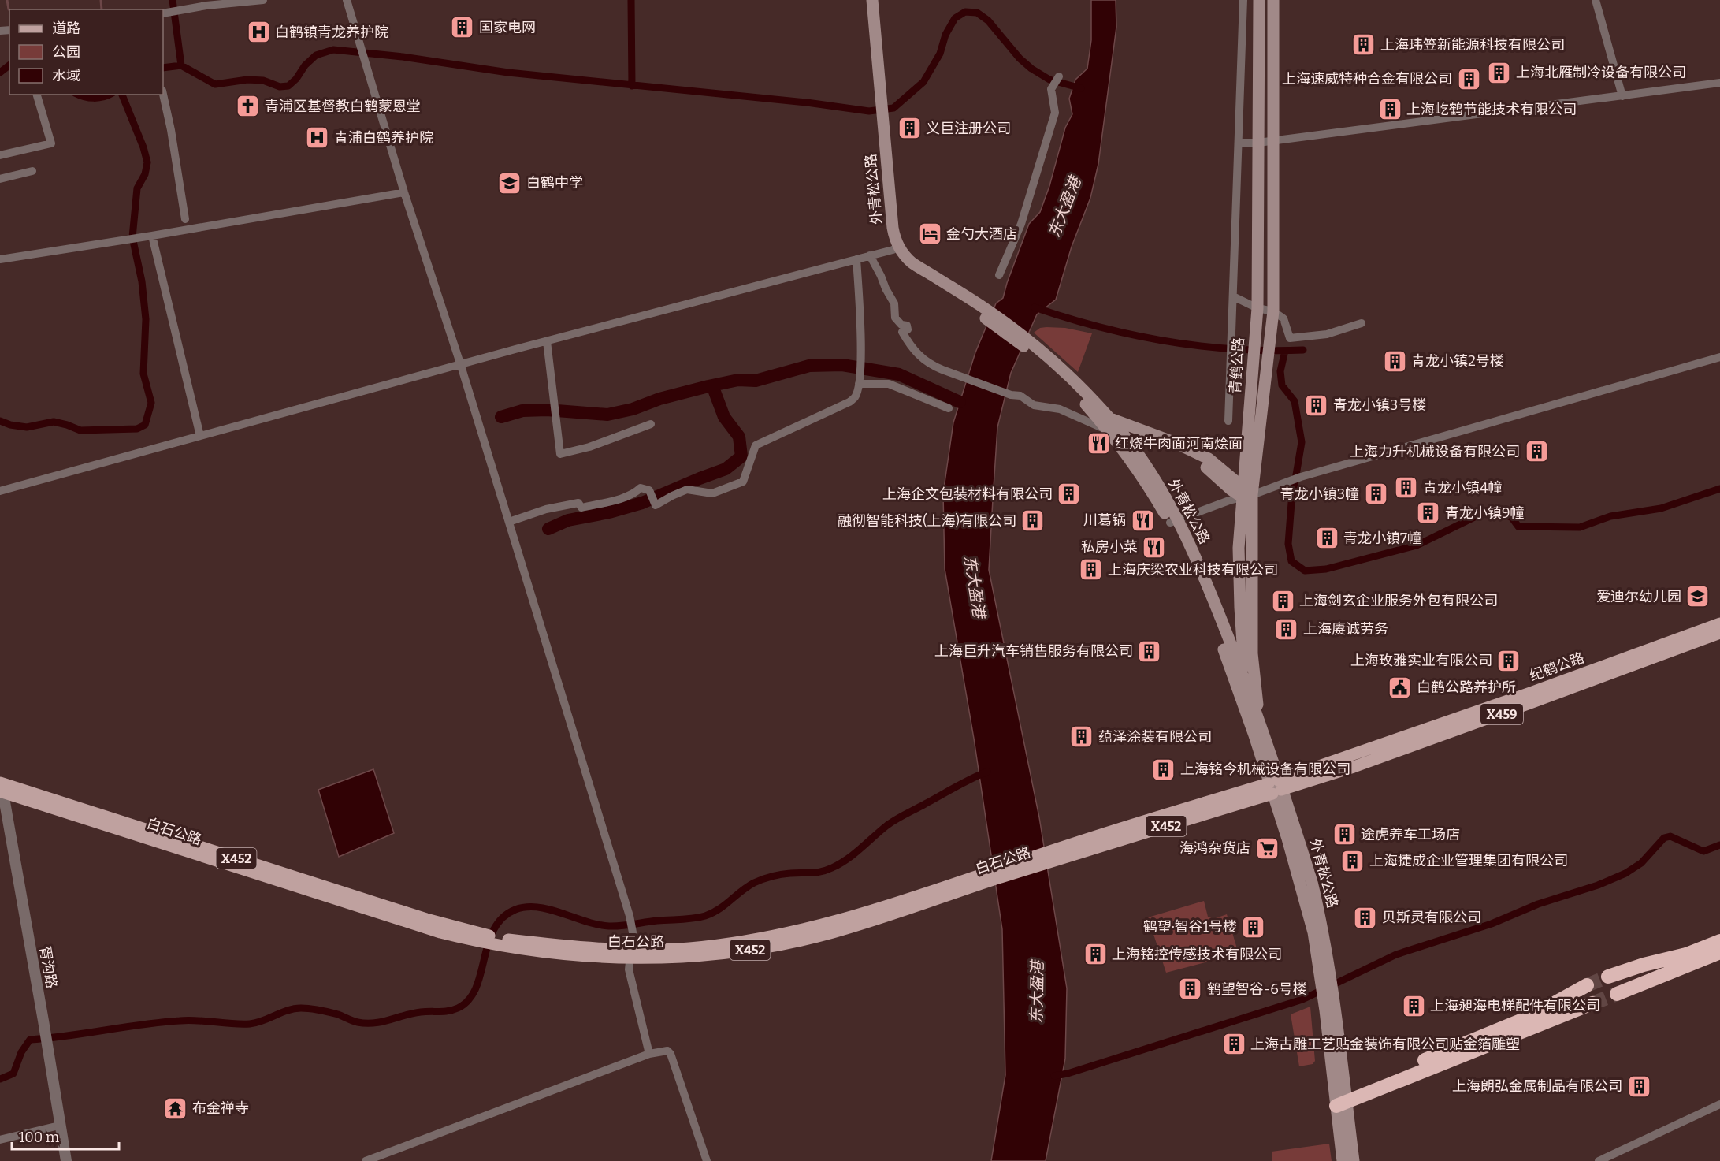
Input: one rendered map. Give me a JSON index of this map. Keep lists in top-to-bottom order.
{
  "streets": {
    "main road": [
      "外青松公路",
      "青鹤公路",
      "纪鹤公路",
      "X459",
      "X452",
      "白石公路"
    ],
    "street": ["胥沟路"]
  },
  "crossings": [
    ["外青松公路", "青鹤公路"],
    ["外青松公路", "纪鹤公路"],
    ["外青松公路", "白石公路"],
    ["纪鹤公路", "白石公路"],
    ["白石公路", "胥沟路"]
  ],
  "water": ["东大盈港"],
  "places": {
    "building": [
      "国家电网",
      "上海玮笠新能源科技有限公司",
      "上海北雁制冷设备有限公司",
      "上海速威特种合金有限公司",
      "上海屹鹤节能技术有限公司",
      "义巨注册公司",
      "青龙小镇2号楼",
      "青龙小镇3号楼",
      "上海力升机械设备有限公司",
      "青龙小镇4幢",
      "上海企文包装材料有限公司",
      "青龙小镇3幢",
      "青龙小镇9幢",
      "融彻智能科技(上海)有限公司",
      "青龙小镇7幢",
      "上海庆梁农业科技有限公司",
      "上海剑玄企业服务外包有限公司",
      "上海赓诚劳务",
      "上海巨升汽车销售服务有限公司",
      "上海玫雅实业有限公司",
      "蕴泽涂装有限公司",
      "上海铭今机械设备有限公司",
      "途虎养车工场店",
      "上海捷成企业管理集团有限公司",
      "贝斯灵有限公司",
      "鹤望·智谷1号楼",
      "上海铭控传感技术有限公司",
      "鹤望智谷-6号楼",
      "上海昶海电梯配件有限公司",
      "上海古雕工艺贴金装饰有限公司贴金箔雕塑",
      "上海朗弘金属制品有限公司"
    ],
    "hospital": ["白鹤镇青龙养护院", "青浦白鹤养护院"],
    "church": ["青浦区基督教白鹤蒙恩堂"],
    "school or university": ["白鹤中学", "爱迪尔幼儿园"],
    "hotel": ["金勺大酒店"],
    "restaurant": ["红烧牛肉面河南烩面", "川葛锅", "私房小菜"],
    "public building": ["白鹤公路养护所"],
    "supermarket": ["海鸿杂货店"],
    "temple": ["布金禅寺"]
  },
  "legend": ["道路", "公园", "水域"],
  "scale_bar": "100 m"
}
